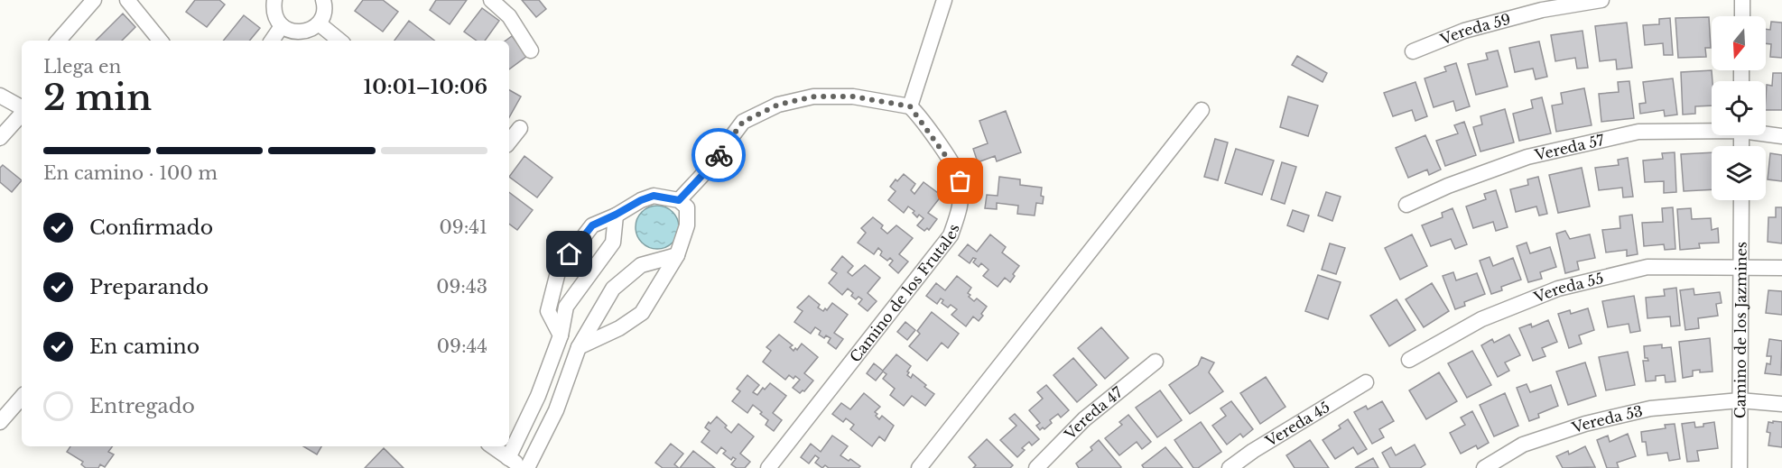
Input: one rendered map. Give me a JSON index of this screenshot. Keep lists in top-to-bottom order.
{
  "streets": {
    "street": [
      "Vereda 59",
      "Vereda 57",
      "Vereda 55",
      "Camino de los Frutales",
      "Camino de los Jazmines",
      "Vereda 47",
      "Vereda 53",
      "Vereda 45"
    ]
  },
  "crossings": [
    ["Vereda 55", "Camino de los Jazmines"],
    ["Camino de los Jazmines", "Vereda 53"]
  ],
  "north": "bottom",
  "page": {
    "heading": ["2 min", "Llega en", "10:01–10:06"],
    "bar": "En camino · 100 m",
    "list": [
      ["Confirmado", "09:41"],
      ["Preparando", "09:43"],
      ["En camino", "09:44"],
      "Entregado"
    ]
  }
}
